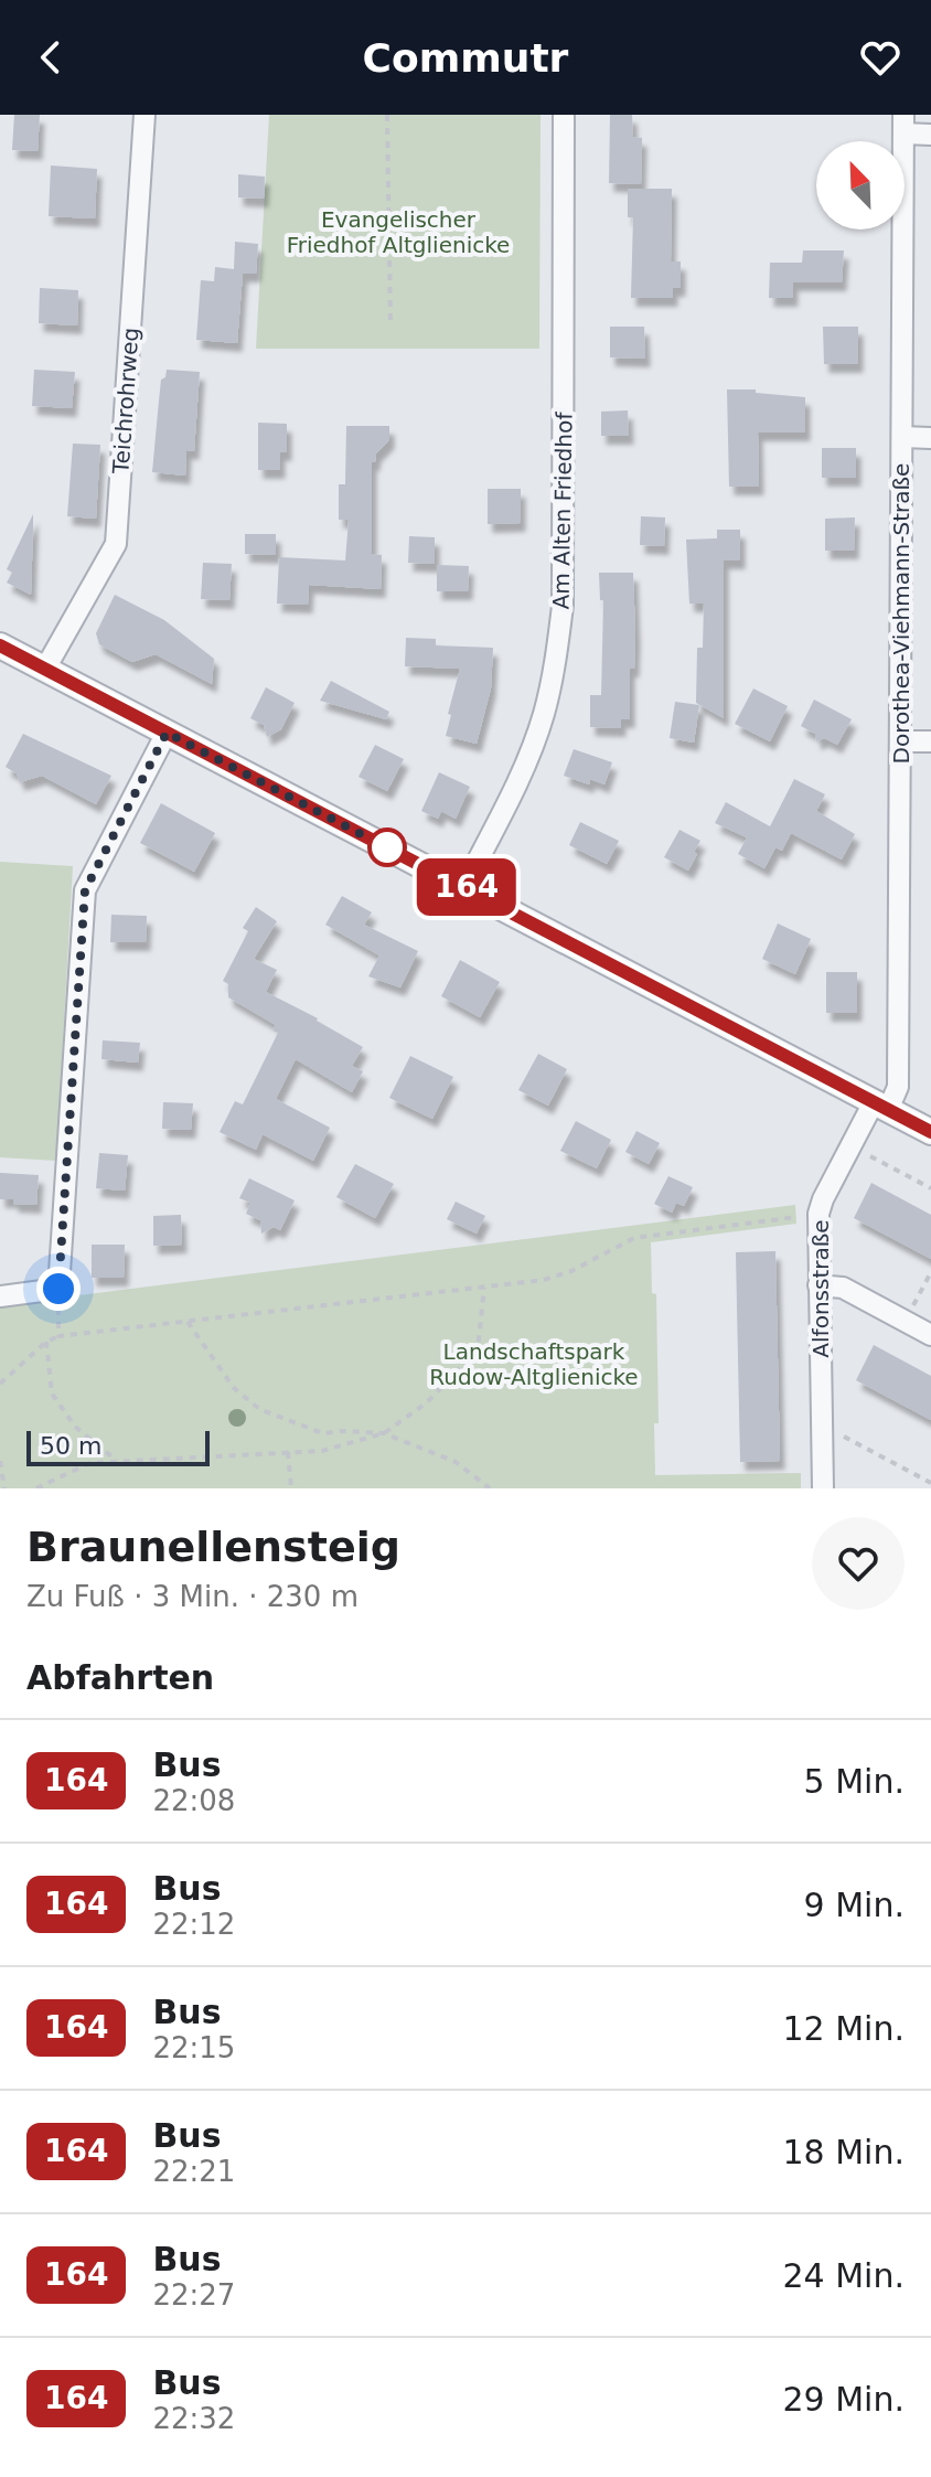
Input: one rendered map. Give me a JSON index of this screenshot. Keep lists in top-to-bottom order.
{
  "streets": {
    "street": [
      "Teichrohrweg",
      "Am Alten Friedhof",
      "Dorothea-Viehmann-Straße",
      "Alfonsstraße"
    ]
  },
  "crossings": [
    ["Dorothea-Viehmann-Straße", "Alfonsstraße"]
  ],
  "parks": ["Evangelischer Friedhof Altglienicke", "Landschaftspark Rudow-Altglienicke"],
  "lines": ["bus line 164"],
  "scale_bar": "50 m",
  "north": "top left",
  "page": {
    "header": "Commutr",
    "on_map": "164",
    "scale": "50 m",
    "heading": [
      ["Braunellensteig", "Zu Fuß · 3 Min. · 230 m"],
      "Abfahrten"
    ],
    "list": [
      {
        "mark": "164",
        "name": "Bus",
        "note": "22:08",
        "value": "5 Min."
      },
      {
        "mark": "164",
        "name": "Bus",
        "note": "22:12",
        "value": "9 Min."
      },
      {
        "mark": "164",
        "name": "Bus",
        "note": "22:15",
        "value": "12 Min."
      },
      {
        "mark": "164",
        "name": "Bus",
        "note": "22:21",
        "value": "18 Min."
      },
      {
        "mark": "164",
        "name": "Bus",
        "note": "22:27",
        "value": "24 Min."
      },
      {
        "mark": "164",
        "name": "Bus",
        "note": "22:32",
        "value": "29 Min."
      }
    ]
  }
}
